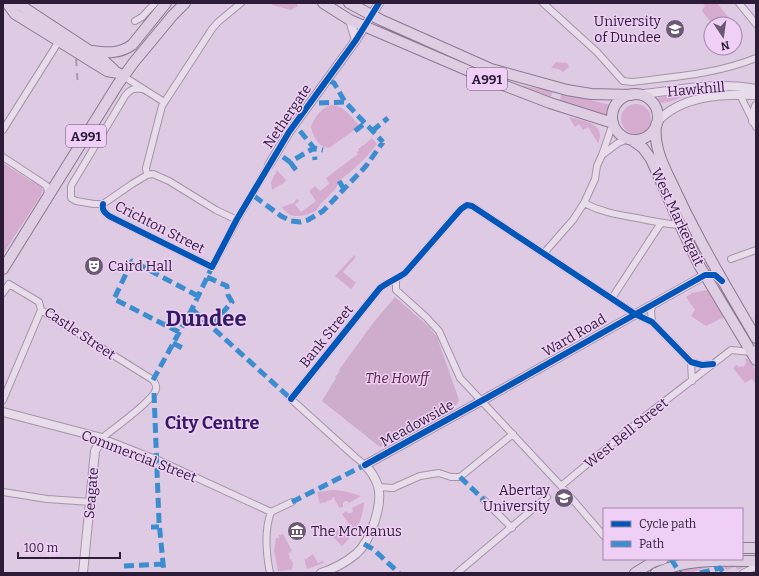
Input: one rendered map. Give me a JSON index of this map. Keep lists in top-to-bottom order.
{
  "streets": {
    "main road": ["A991", "West Marketgait"],
    "street": [
      "Hawkhill",
      "Nethergate",
      "Crichton Street",
      "Castle Street",
      "Ward Road",
      "Bank Street",
      "Meadowside",
      "West Bell Street",
      "Commercial Street",
      "Seagate"
    ]
  },
  "crossings": [
    ["A991", "Hawkhill"],
    ["A991", "Nethergate"],
    ["A991", "West Marketgait"],
    ["Hawkhill", "West Marketgait"],
    ["Nethergate", "Crichton Street"],
    ["West Marketgait", "Ward Road"],
    ["West Marketgait", "West Bell Street"],
    ["Castle Street", "Commercial Street"],
    ["Castle Street", "Seagate"],
    ["Ward Road", "Meadowside"],
    ["Bank Street", "Meadowside"],
    ["Commercial Street", "Seagate"]
  ],
  "districts": ["Dundee", "City Centre"],
  "parks": ["The Howff"],
  "places": {
    "school or university": ["University of Dundee", "Abertay University"],
    "theatre": ["Caird Hall"],
    "museum": ["The McManus"]
  },
  "legend": ["Cycle path", "Path"],
  "scale_bar": "100 m",
  "north": "bottom"
}
